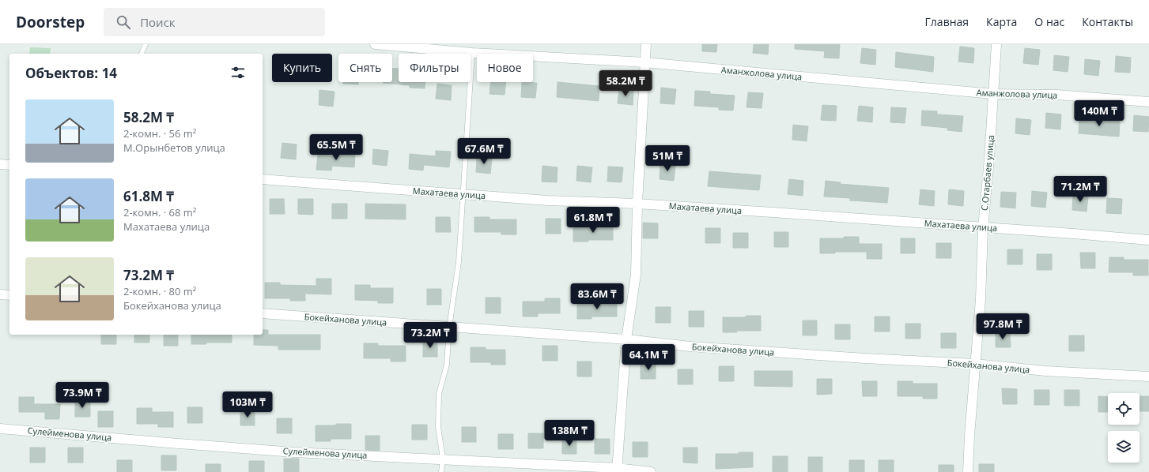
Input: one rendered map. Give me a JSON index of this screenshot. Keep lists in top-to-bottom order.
{
  "streets": {
    "street": [
      "Аманжолова улица",
      "С.Отарбаев улица",
      "Махатаева улица",
      "Бокейханова улица",
      "Сулейменова улица"
    ]
  },
  "crossings": [
    ["Аманжолова улица", "С.Отарбаев улица"],
    ["С.Отарбаев улица", "Махатаева улица"],
    ["С.Отарбаев улица", "Бокейханова улица"]
  ],
  "page": {
    "header": "Doorstep",
    "search": "Поиск",
    "nav": [
      "Главная",
      "Карта",
      "О нас",
      "Контакты"
    ],
    "chip": [
      "Купить",
      "Снять",
      "Фильтры",
      "Новое"
    ],
    "heading": "Объектов: 14",
    "price": [
      "58.2M ₸",
      "140M ₸",
      "65.5M ₸",
      "67.6M ₸",
      "51M ₸",
      "71.2M ₸",
      "61.8M ₸",
      "83.6M ₸",
      "97.8M ₸",
      "73.2M ₸",
      "64.1M ₸",
      "73.9M ₸",
      "103M ₸",
      "138M ₸"
    ],
    "list": [
      {
        "name": "58.2M ₸",
        "note": "2-комн. · 56 m² · М.Орынбетов улица"
      },
      {
        "name": "61.8M ₸",
        "note": "2-комн. · 68 m² · Махатаева улица"
      },
      {
        "name": "73.2M ₸",
        "note": "2-комн. · 80 m² · Бокейханова улица"
      }
    ]
  }
}
